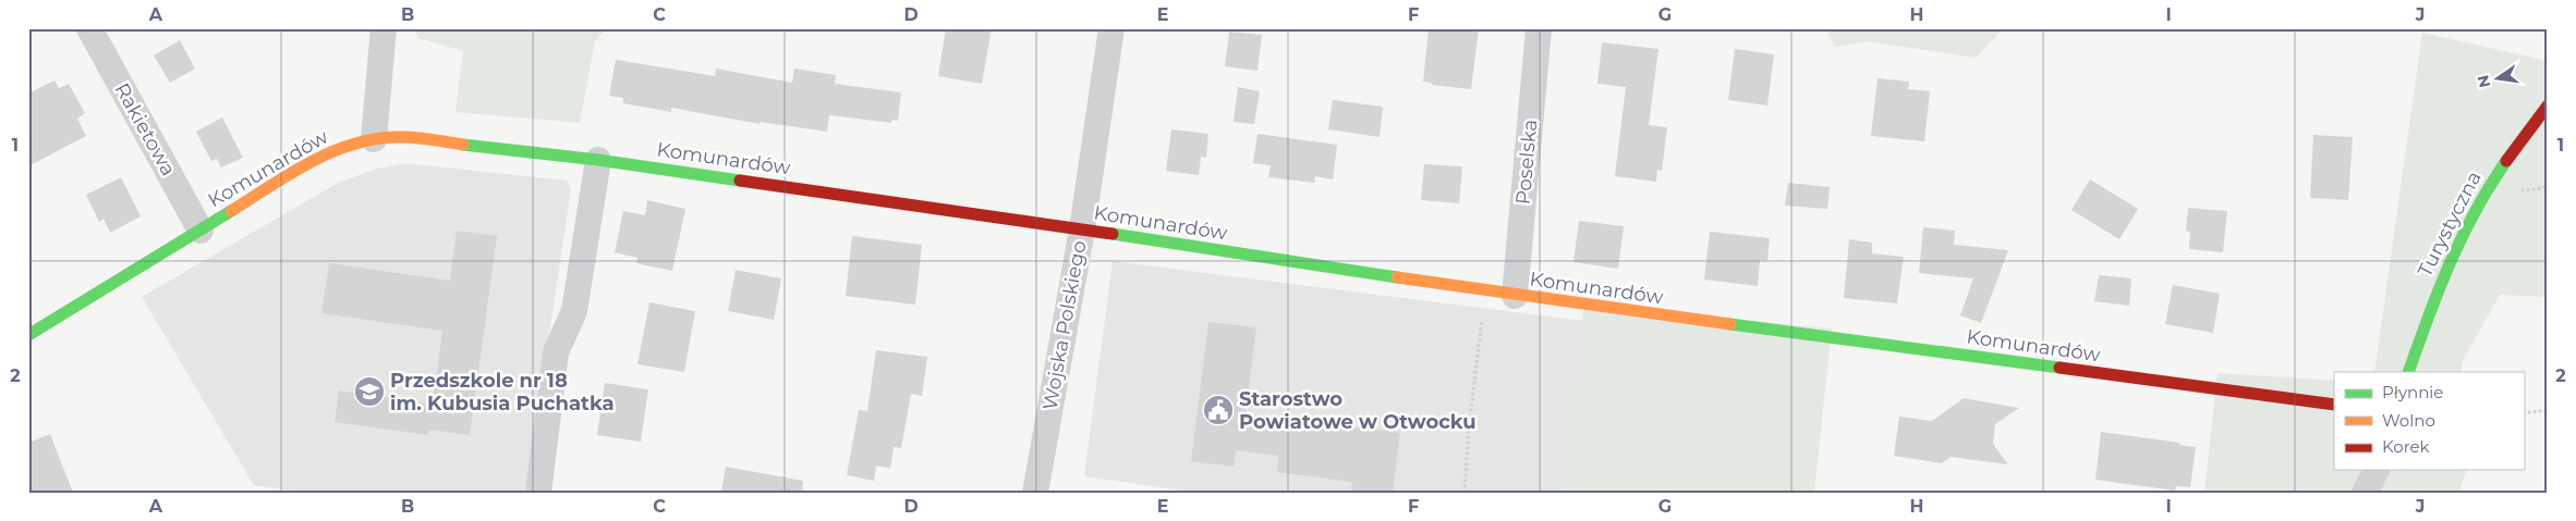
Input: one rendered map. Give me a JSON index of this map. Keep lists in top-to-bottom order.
{
  "streets": {
    "street": [
      "Rakietowa",
      "Komunardów",
      "Poselska",
      "Turystyczna",
      "Wojska Polskiego"
    ]
  },
  "crossings": [
    ["Rakietowa", "Komunardów"],
    ["Komunardów", "Poselska"],
    ["Komunardów", "Wojska Polskiego"]
  ],
  "places": {
    "school or university": ["Przedszkole nr 18 im. Kubusia Puchatka"],
    "public building": ["Starostwo Powiatowe w Otwocku"]
  },
  "legend": ["Płynnie", "Wolno", "Korek"],
  "north": "left",
  "grid": {
    "columns": [
      "A",
      "B",
      "C",
      "D",
      "E",
      "F",
      "G",
      "H",
      "I",
      "J"
    ],
    "rows": ["1", "2"]
  }
}
